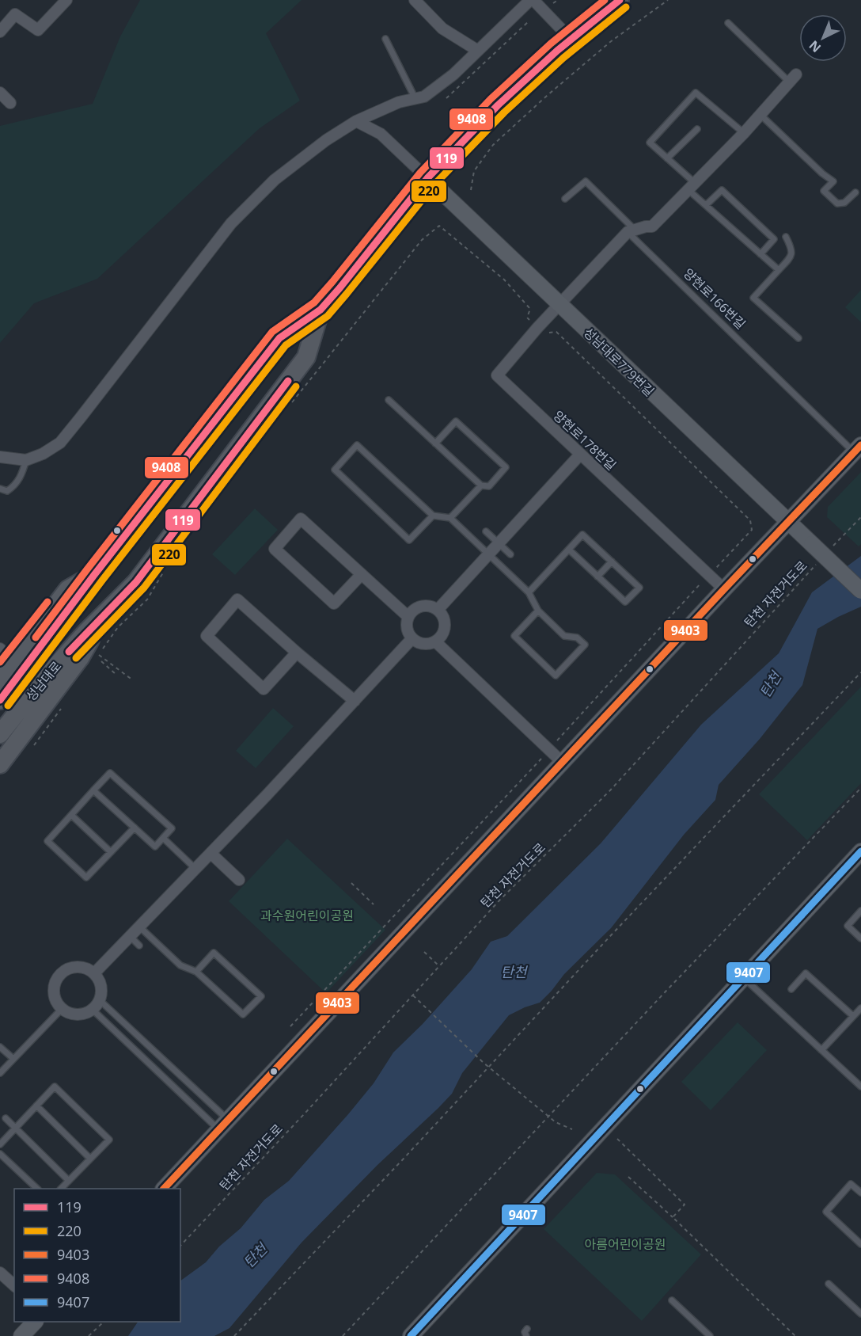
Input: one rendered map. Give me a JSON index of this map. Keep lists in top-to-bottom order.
{
  "streets": {
    "main road": ["성남대로779번길", "성남대로"],
    "street": ["양현로178번길"],
    "lane": ["양현로166번길"],
    "path": ["탄천 자전거도로"]
  },
  "crossings": [
    ["성남대로779번길", "양현로178번길"],
    ["성남대로779번길", "성남대로"]
  ],
  "water": ["탄천"],
  "parks": ["과수원어린이공원", "아름어린이공원"],
  "lines": [
    "transit line 119",
    "transit line 9408",
    "transit line 220",
    "transit line 9403",
    "transit line 9407"
  ],
  "legend": [
    "119",
    "220",
    "9403",
    "9408",
    "9407"
  ],
  "north": "bottom left"
}
